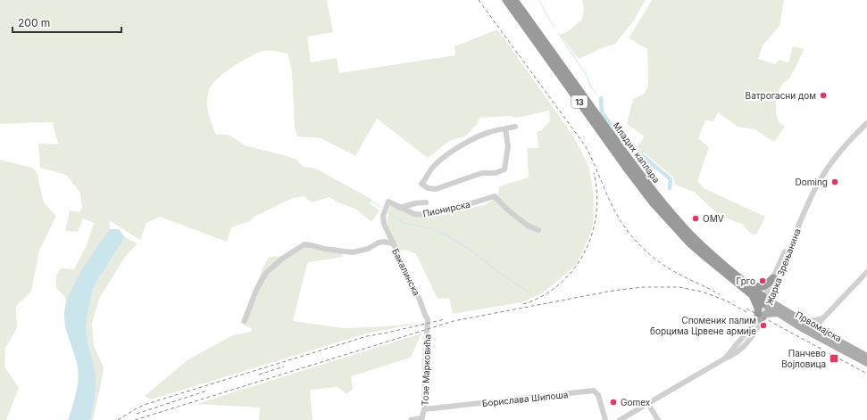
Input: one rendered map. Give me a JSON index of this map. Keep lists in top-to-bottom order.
{
  "streets": {
    "highway": ["13", "Младих каплара"],
    "main road": ["Првомајска"],
    "street": [
      "Пионирска",
      "Жарка Зрењанина",
      "Бакалинска",
      "Тозе Марковића",
      "Борислава Шипоша"
    ]
  },
  "crossings": [
    ["13", "Младих каплара"],
    ["13", "Жарка Зрењанина"],
    ["13", "Првомајска"],
    ["Младих каплара", "Жарка Зрењанина"],
    ["Младих каплара", "Првомајска"],
    ["Пионирска", "Бакалинска"],
    ["Жарка Зрењанина", "Првомајска"],
    ["Бакалинска", "Тозе Марковића"],
    ["Тозе Марковића", "Борислава Шипоша"]
  ],
  "places": {
    "other": [
      "Ватрогасни дом",
      "Doming",
      "OMV",
      "Грго",
      "Споменик палим борцима Црвене армије",
      "Gomex"
    ],
    "transit": ["Панчево Војловица"]
  },
  "scale_bar": "200 m"
}
